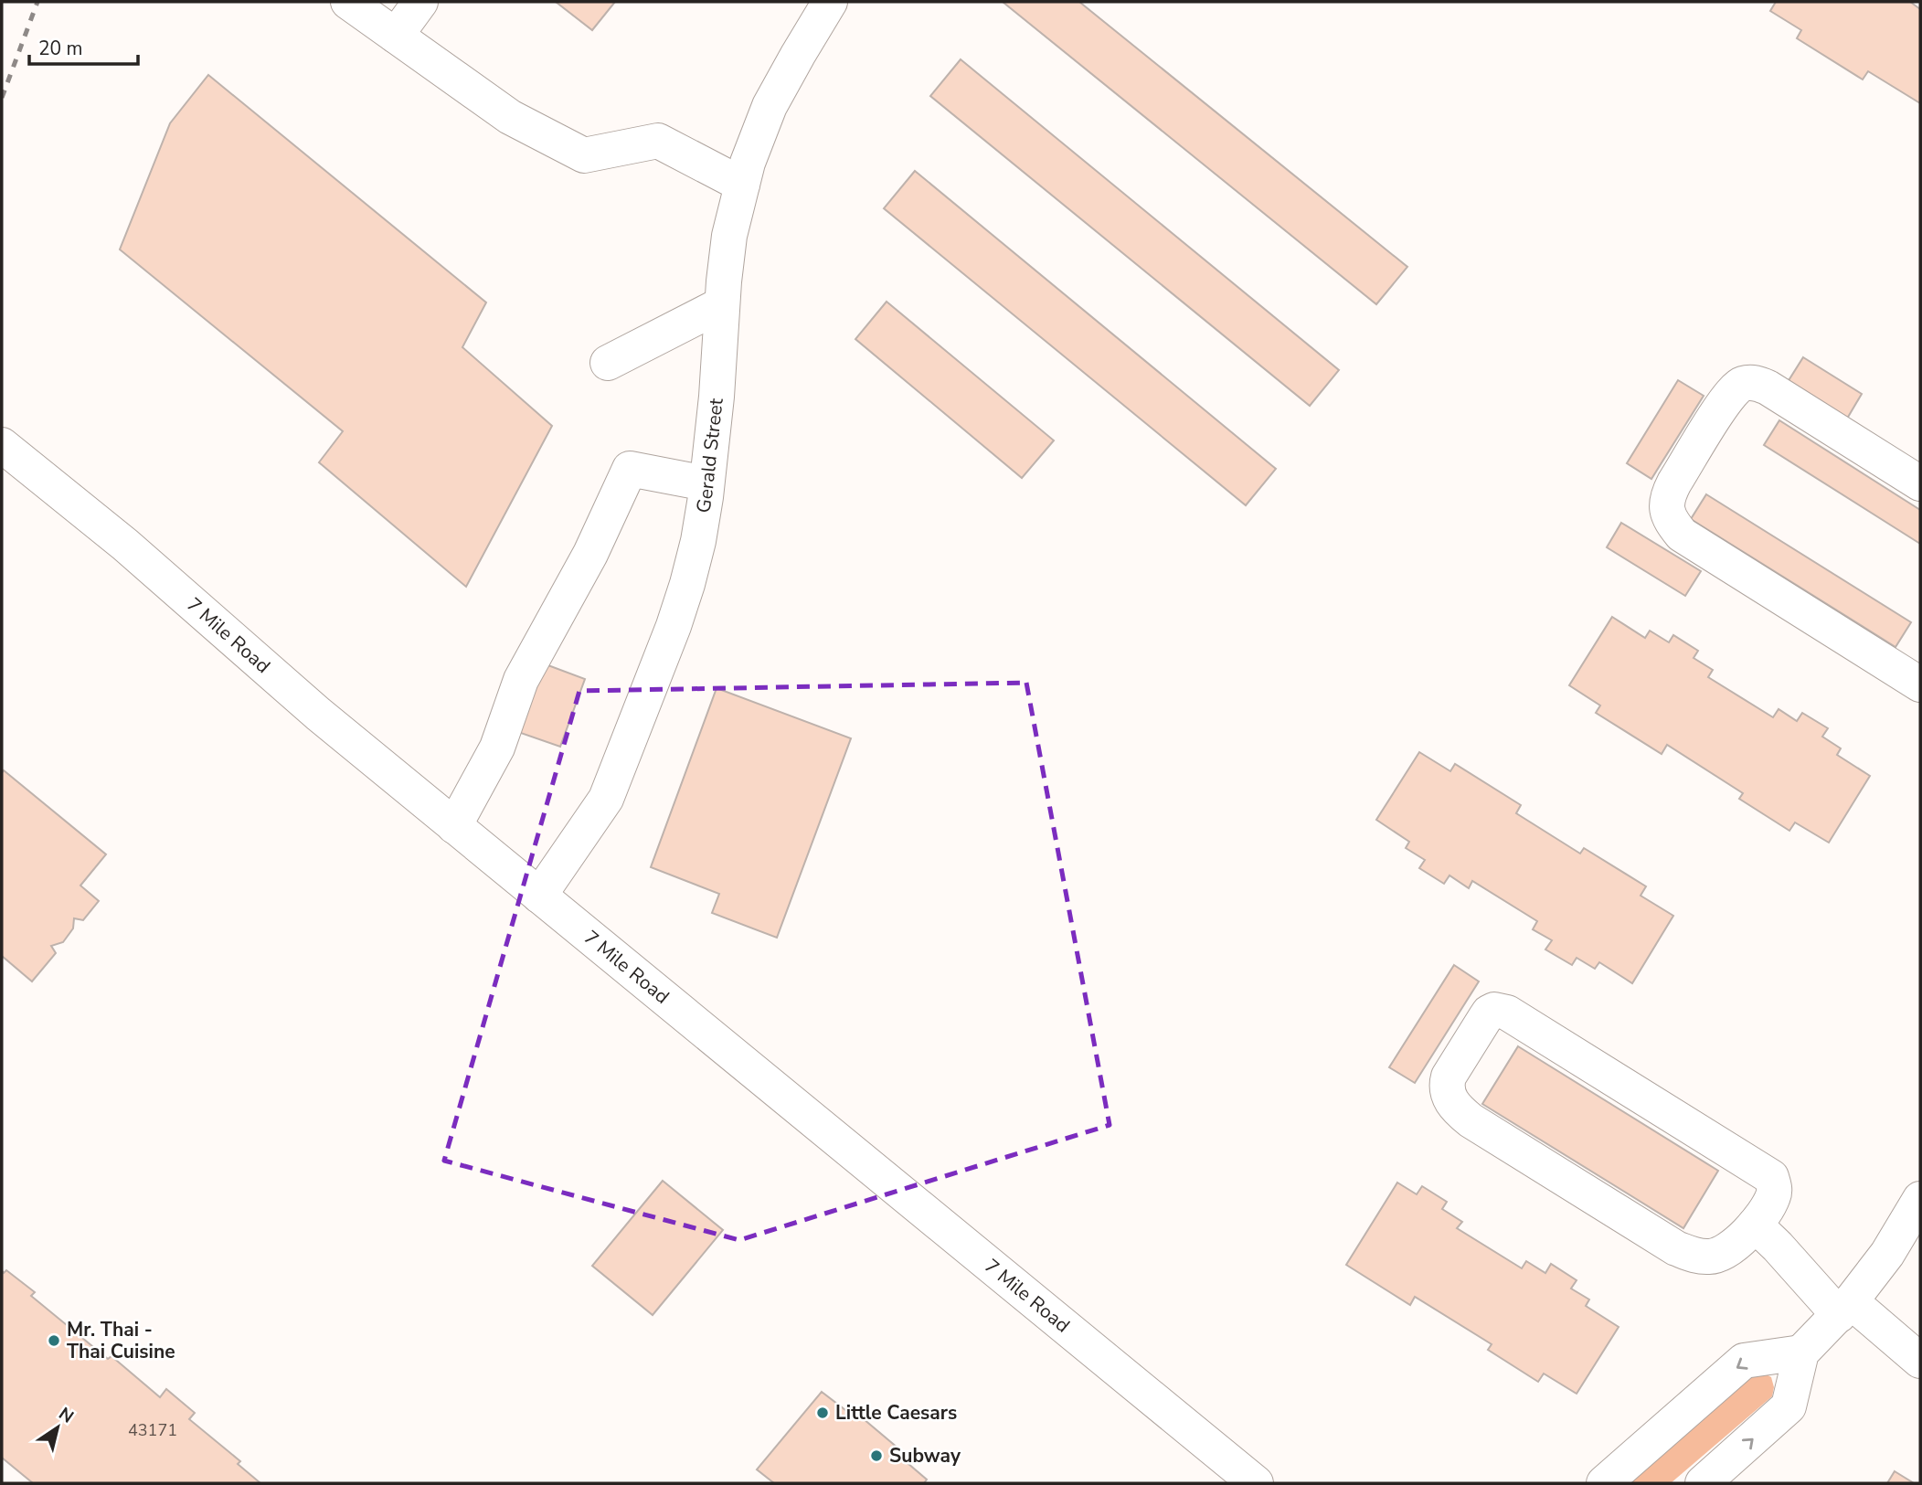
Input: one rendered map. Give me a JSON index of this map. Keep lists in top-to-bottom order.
{
  "streets": {
    "street": ["Gerald Street", "7 Mile Road"]
  },
  "crossings": [
    ["Gerald Street", "7 Mile Road"]
  ],
  "places": ["Mr. Thai - Thai Cuisine", "Little Caesars", "Subway"],
  "house_numbers": ["43171"],
  "scale_bar": "20 m",
  "north": "top right"
}
